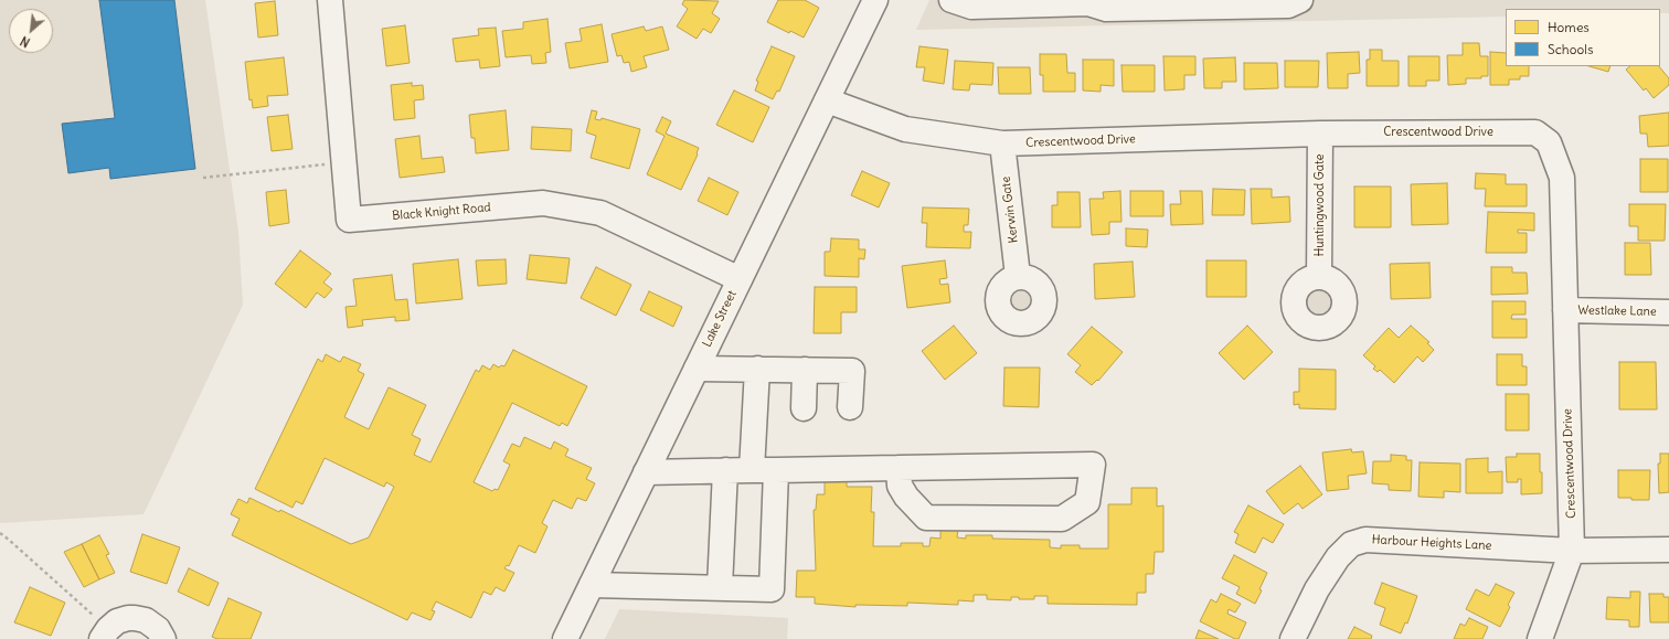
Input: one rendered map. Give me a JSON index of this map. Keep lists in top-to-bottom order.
{
  "streets": {
    "street": [
      "Crescentwood Drive",
      "Huntingwood Gate",
      "Kerwin Gate",
      "Black Knight Road",
      "Westlake Lane",
      "Lake Street",
      "Harbour Heights Lane"
    ]
  },
  "crossings": [
    ["Crescentwood Drive", "Huntingwood Gate"],
    ["Crescentwood Drive", "Kerwin Gate"],
    ["Crescentwood Drive", "Westlake Lane"],
    ["Crescentwood Drive", "Lake Street"],
    ["Crescentwood Drive", "Harbour Heights Lane"],
    ["Black Knight Road", "Lake Street"]
  ],
  "legend": ["Homes", "Schools"],
  "north": "bottom left"
}
